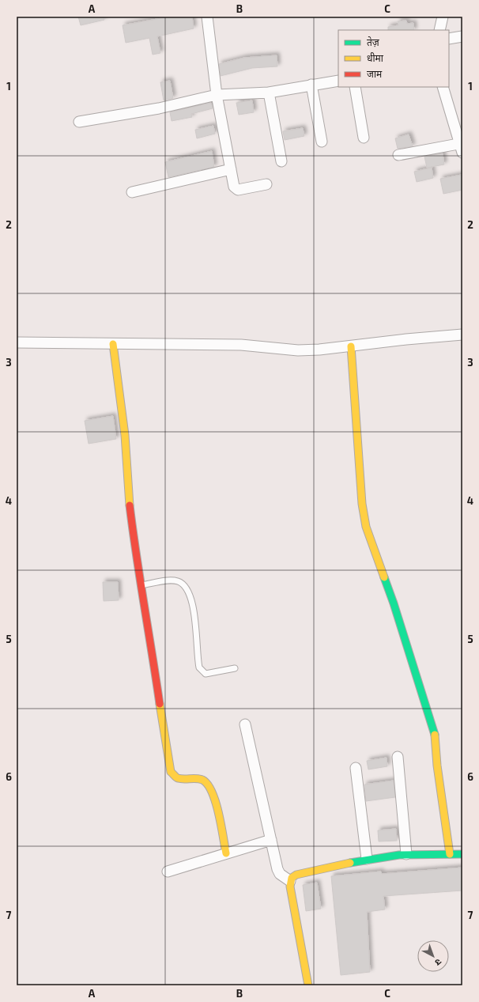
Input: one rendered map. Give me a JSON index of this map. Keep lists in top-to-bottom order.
{
  "legend": ["तेज़", "धीमा", "जाम"],
  "north": "bottom right",
  "grid": {
    "columns": ["A", "B", "C"],
    "rows": [
      "1",
      "2",
      "3",
      "4",
      "5",
      "6",
      "7"
    ]
  }
}
